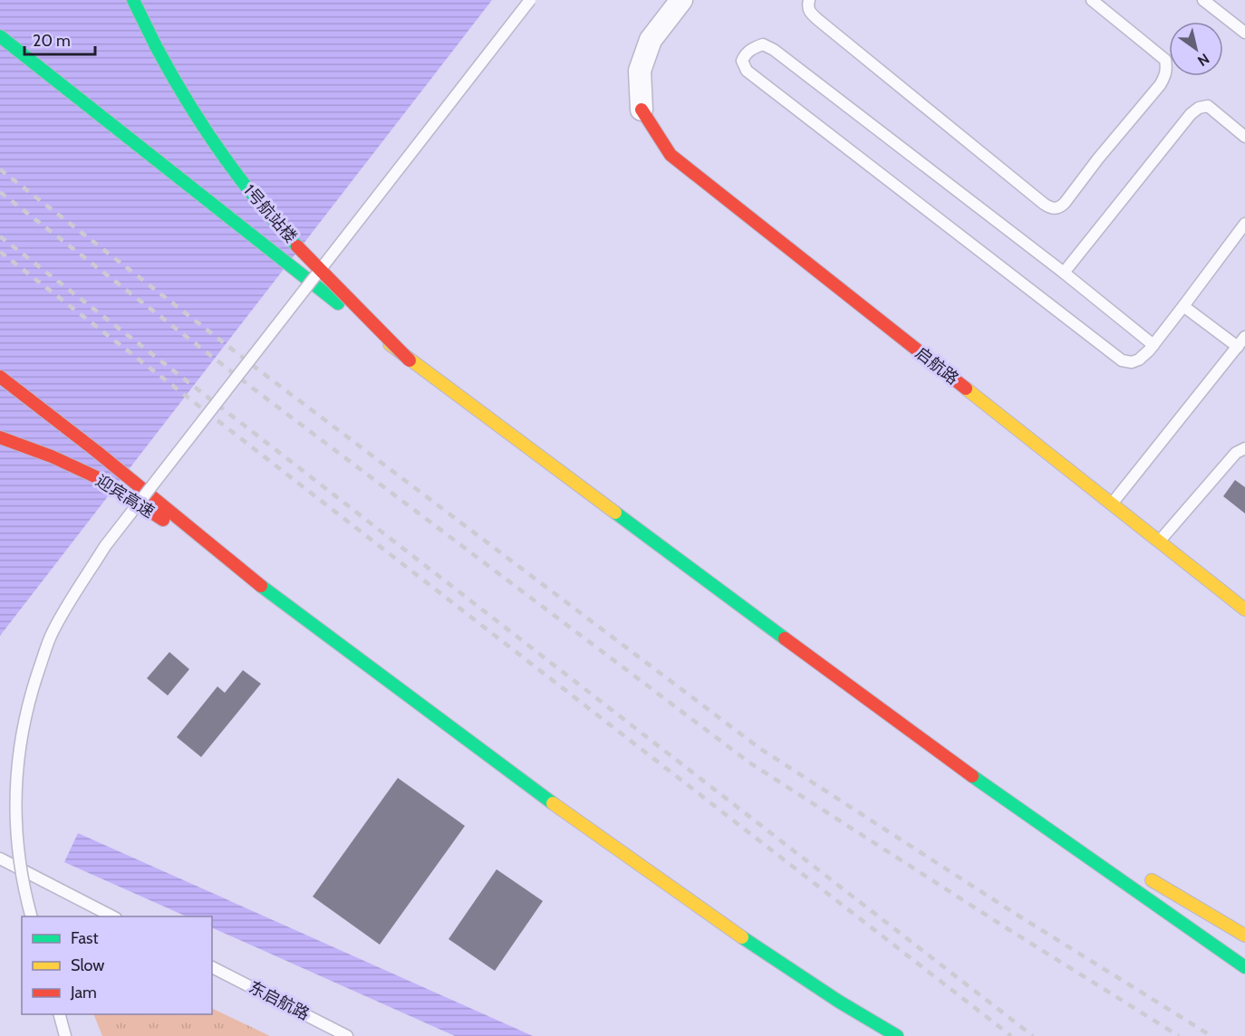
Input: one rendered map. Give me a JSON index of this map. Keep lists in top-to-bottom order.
{
  "streets": {
    "main road": ["1号航站楼", "启航路", "迎宾高速"],
    "lane": ["东启航路"]
  },
  "legend": ["Fast", "Slow", "Jam"],
  "scale_bar": "20 m",
  "north": "bottom right"
}
